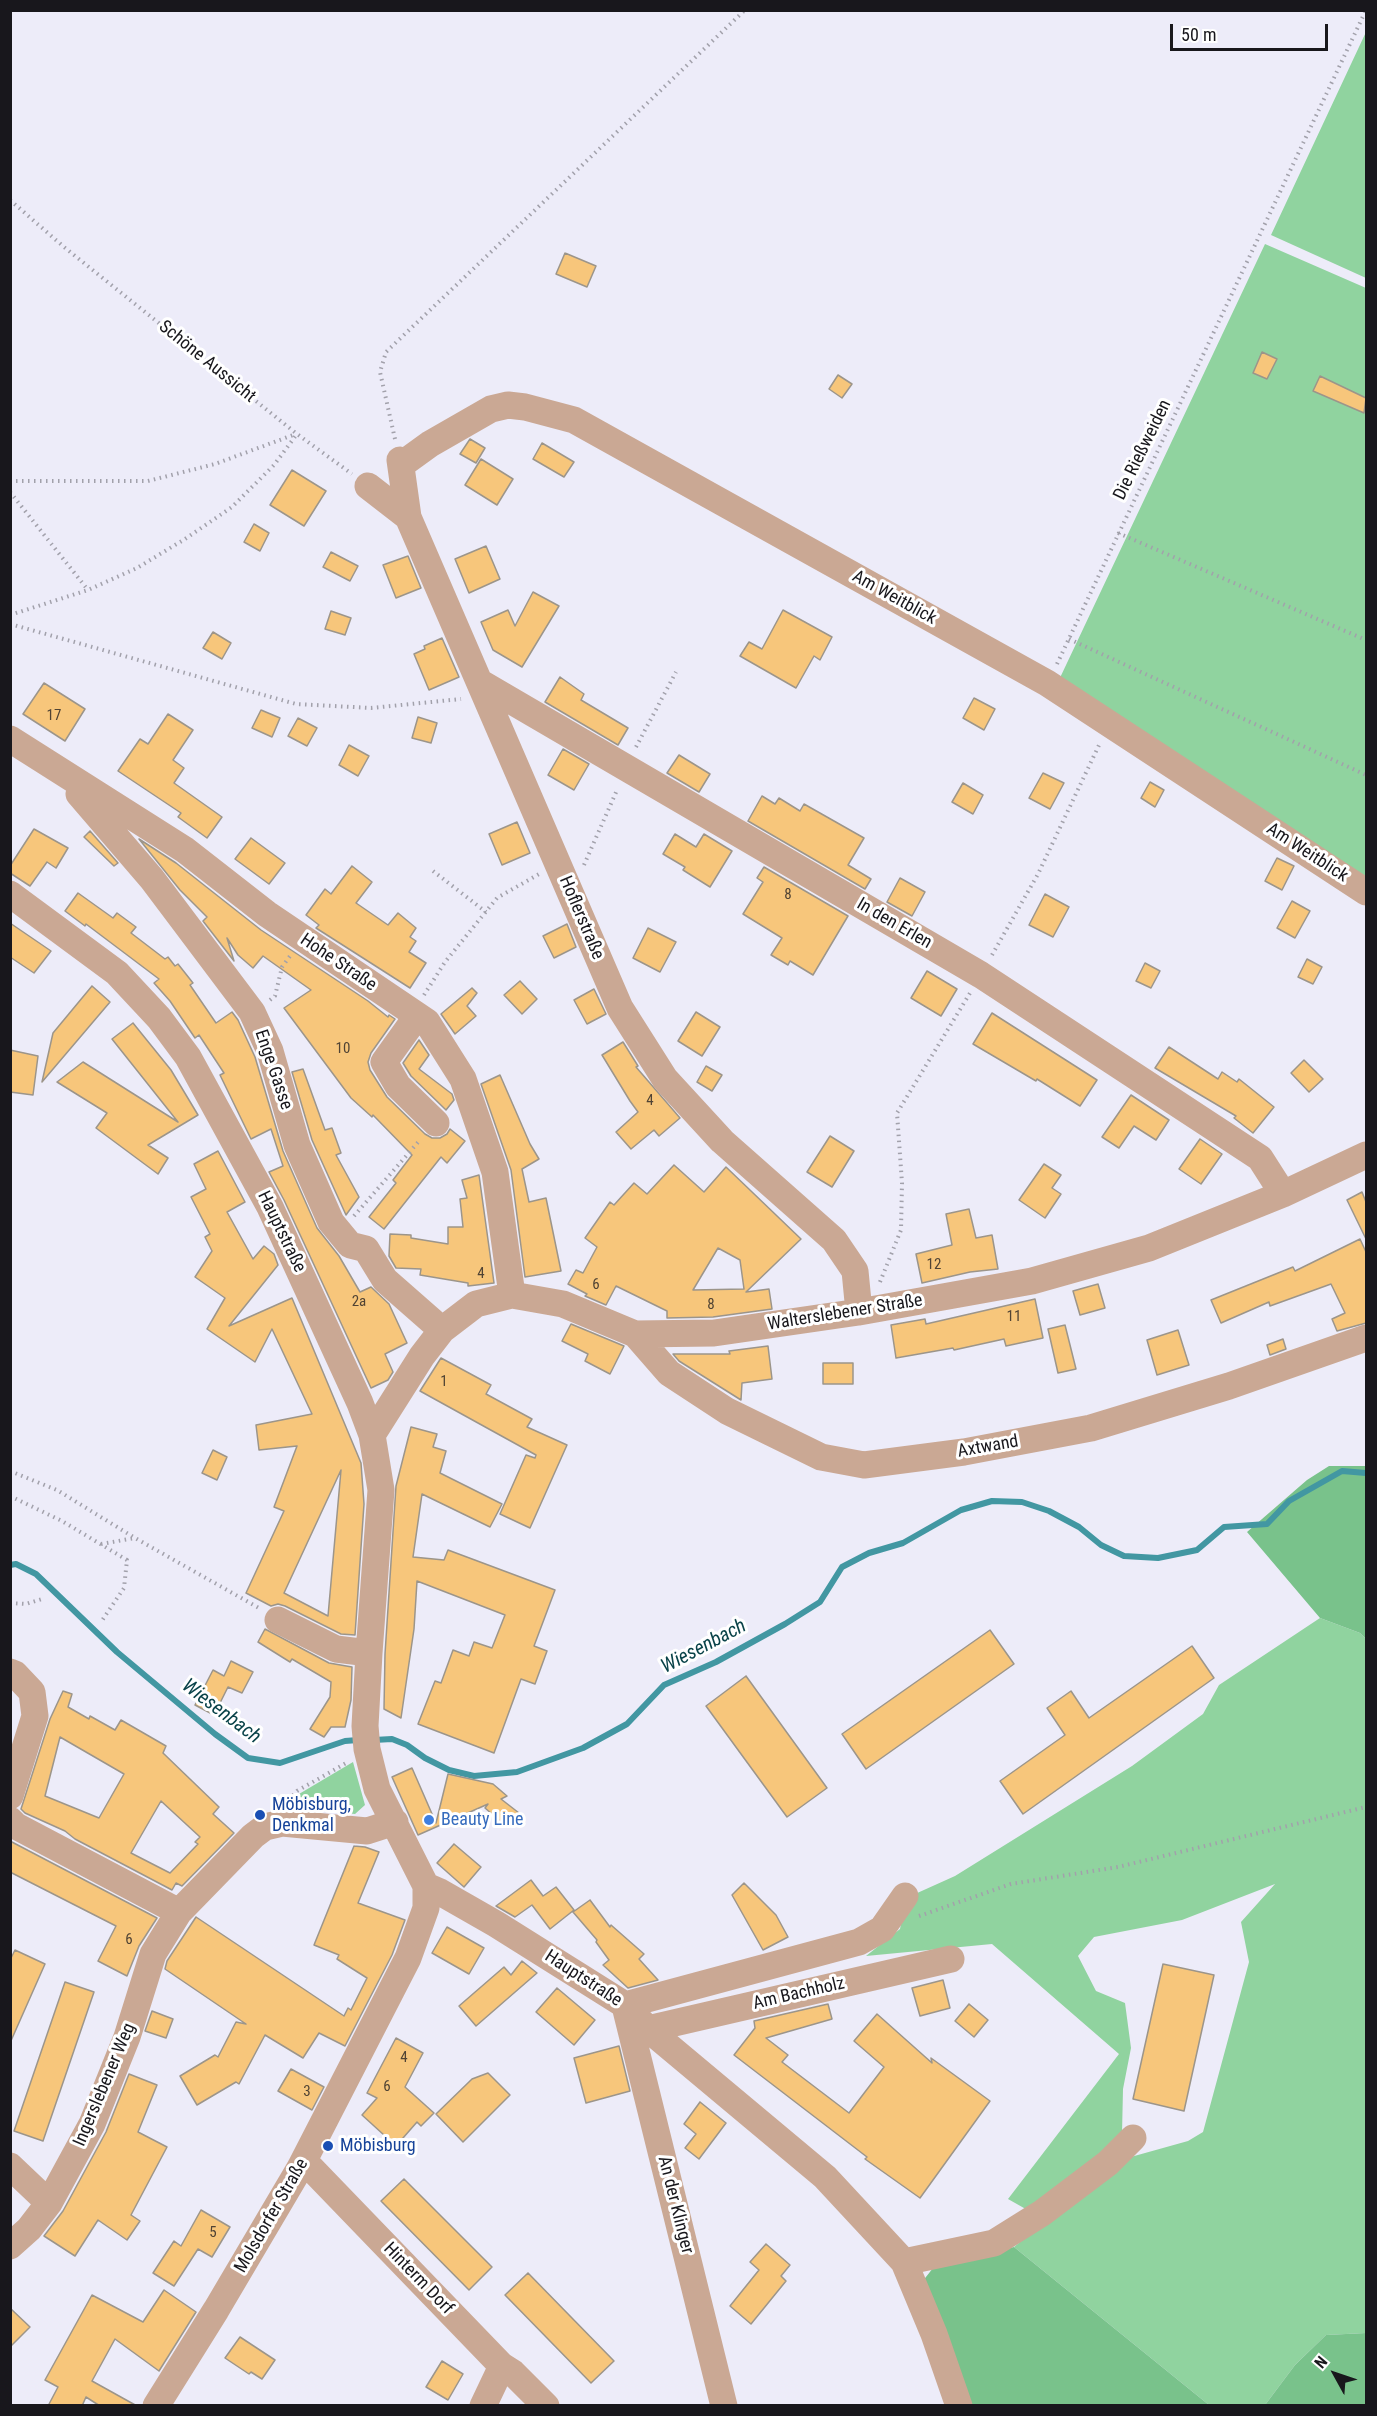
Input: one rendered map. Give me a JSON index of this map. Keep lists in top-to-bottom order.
{
  "streets": {
    "street": [
      "Am Weitblick",
      "Hoflerstraße",
      "In den Erlen",
      "Hohe Straße",
      "Enge Gasse",
      "Hauptstraße",
      "Walterslebener Straße",
      "Axtwand",
      "Am Bachholz",
      "Ingerslebener Weg",
      "An der Klinger",
      "Molsdorfer Straße",
      "Hinterm Dorf"
    ],
    "path": ["Schöne Aussicht", "Die Rießweiden"]
  },
  "crossings": [
    ["Die Rießweiden", "Am Weitblick"],
    ["Am Weitblick", "Hoflerstraße"],
    ["Hoflerstraße", "In den Erlen"],
    ["Hoflerstraße", "Walterslebener Straße"],
    ["In den Erlen", "Walterslebener Straße"],
    ["Hohe Straße", "Enge Gasse"],
    ["Hohe Straße", "Walterslebener Straße"],
    ["Enge Gasse", "Walterslebener Straße"],
    ["Hauptstraße", "Walterslebener Straße"],
    ["Hauptstraße", "Am Bachholz"],
    ["Hauptstraße", "Ingerslebener Weg"],
    ["Hauptstraße", "An der Klinger"],
    ["Hauptstraße", "Molsdorfer Straße"],
    ["Walterslebener Straße", "Axtwand"],
    ["Am Bachholz", "An der Klinger"],
    ["Molsdorfer Straße", "Hinterm Dorf"]
  ],
  "water": ["Wiesenbach"],
  "places": ["Möbisburg, Denkmal", "Beauty Line", "Möbisburg"],
  "house_numbers": [
    "17",
    "8",
    "10",
    "4",
    "12",
    "4",
    "6",
    "2a",
    "8",
    "11",
    "1",
    "6",
    "4",
    "6",
    "3",
    "5"
  ],
  "scale_bar": "50 m",
  "north": "top left"
}
